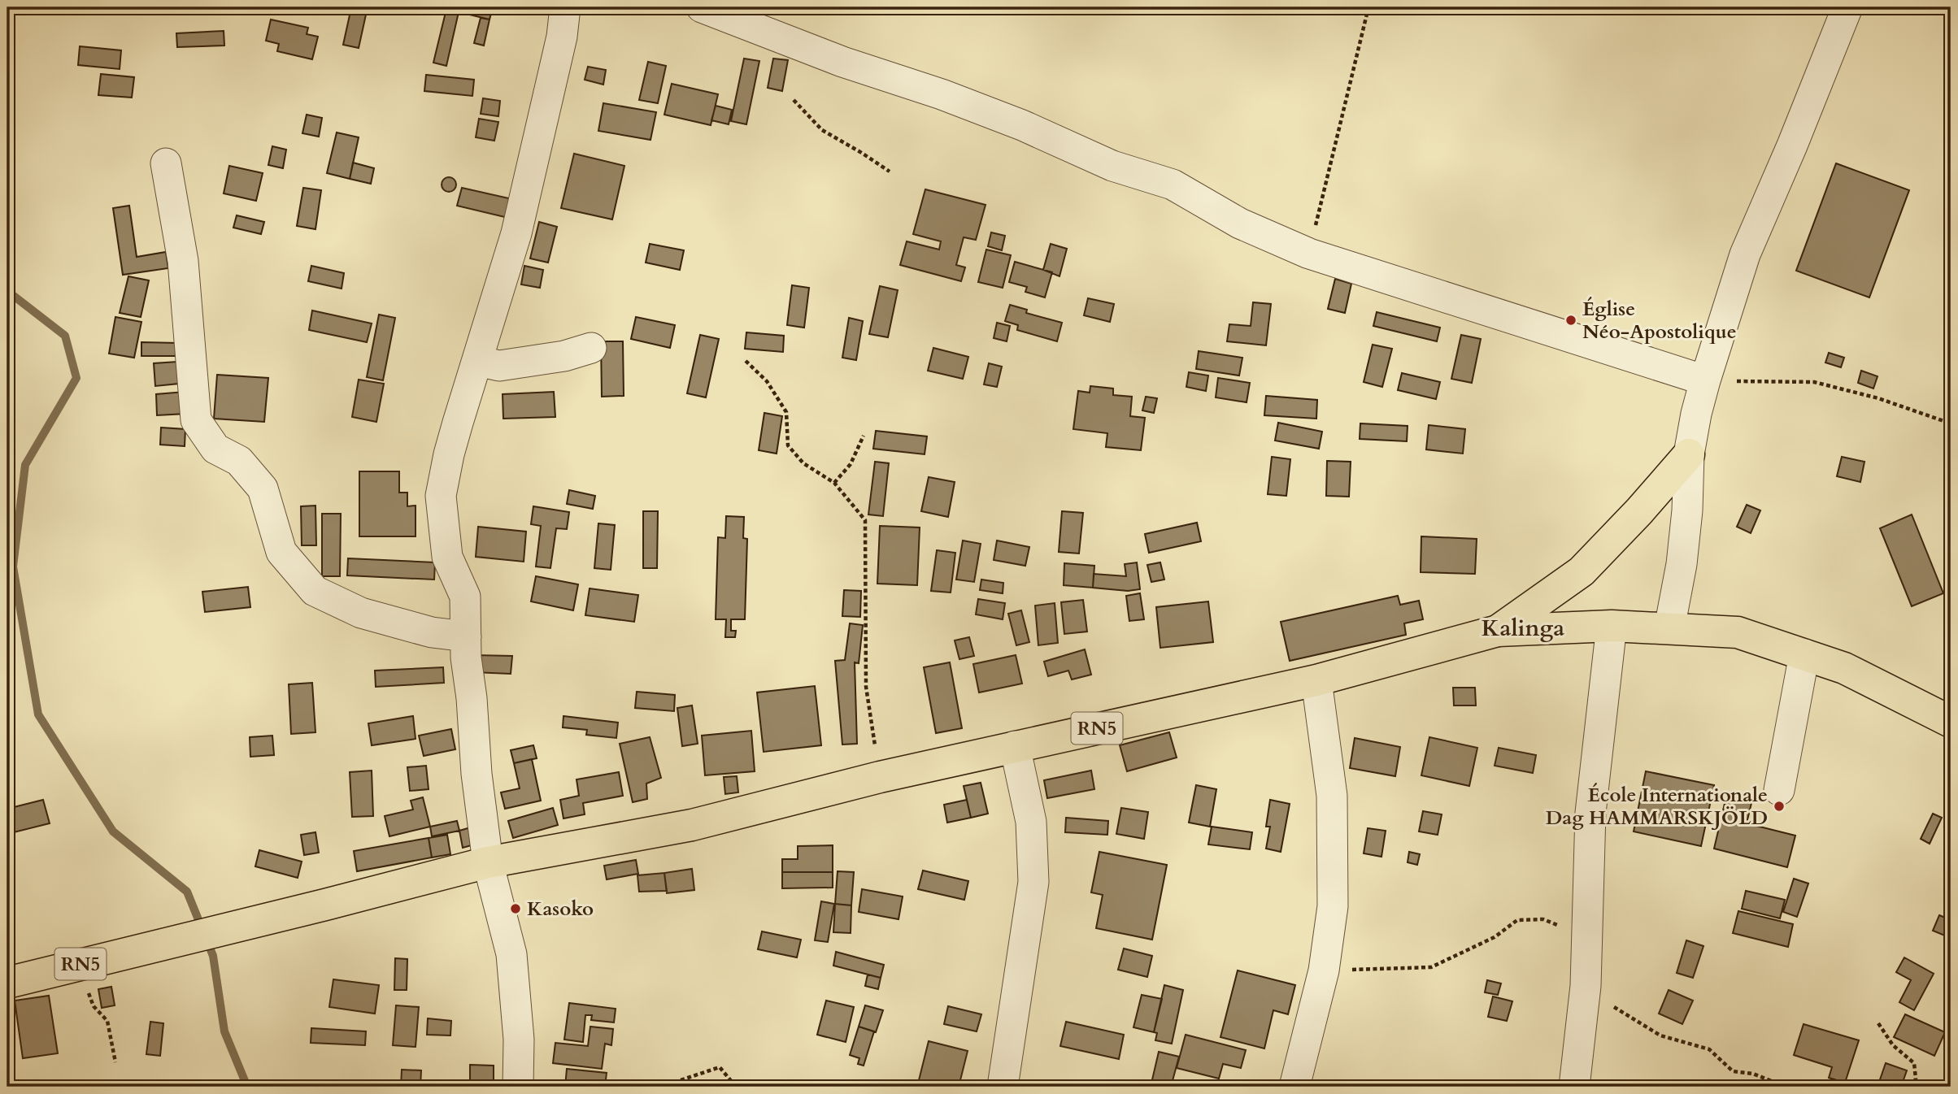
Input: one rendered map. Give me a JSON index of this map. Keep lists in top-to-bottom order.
{
  "streets": {
    "main road": ["RN5"]
  },
  "districts": ["Kalinga"],
  "places": ["Église Néo-Apostolique", "École Internationale Dag HAMMARSKJÖLD", "Kasoko"]
}
